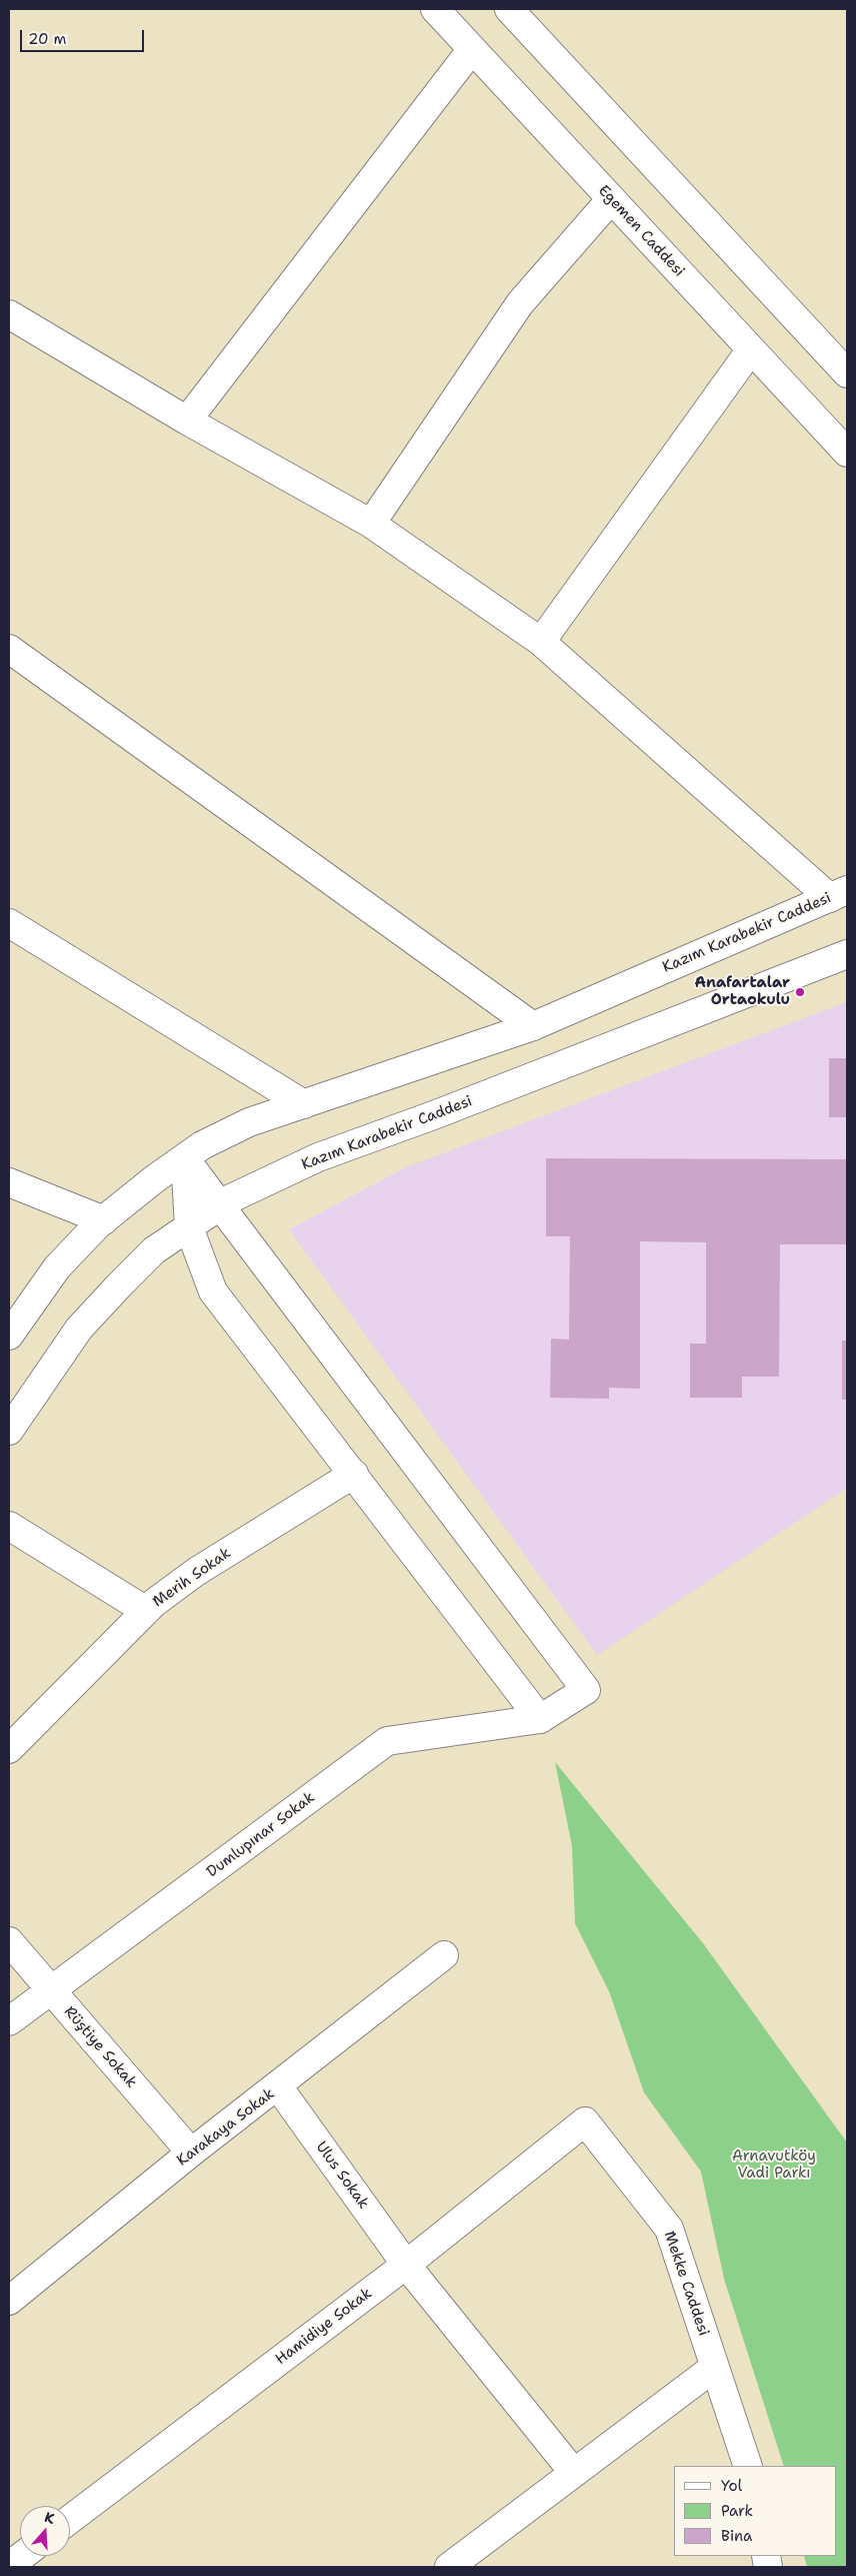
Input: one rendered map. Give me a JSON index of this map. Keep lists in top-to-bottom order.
{
  "streets": {
    "street": [
      "Egemen Caddesi",
      "Kazım Karabekir Caddesi",
      "Merih Sokak",
      "Dumlupınar Sokak",
      "Rüştiye Sokak",
      "Karakaya Sokak",
      "Ulus Sokak",
      "Mekke Caddesi",
      "Hamidiye Sokak"
    ]
  },
  "crossings": [
    ["Dumlupınar Sokak", "Rüştiye Sokak"],
    ["Rüştiye Sokak", "Karakaya Sokak"],
    ["Karakaya Sokak", "Ulus Sokak"],
    ["Ulus Sokak", "Hamidiye Sokak"],
    ["Mekke Caddesi", "Hamidiye Sokak"]
  ],
  "parks": ["Arnavutköy Vadi Parkı"],
  "places": ["Anafartalar Ortaokulu"],
  "legend": ["Yol", "Park", "Bina"],
  "scale_bar": "20 m",
  "north": "top"
}
